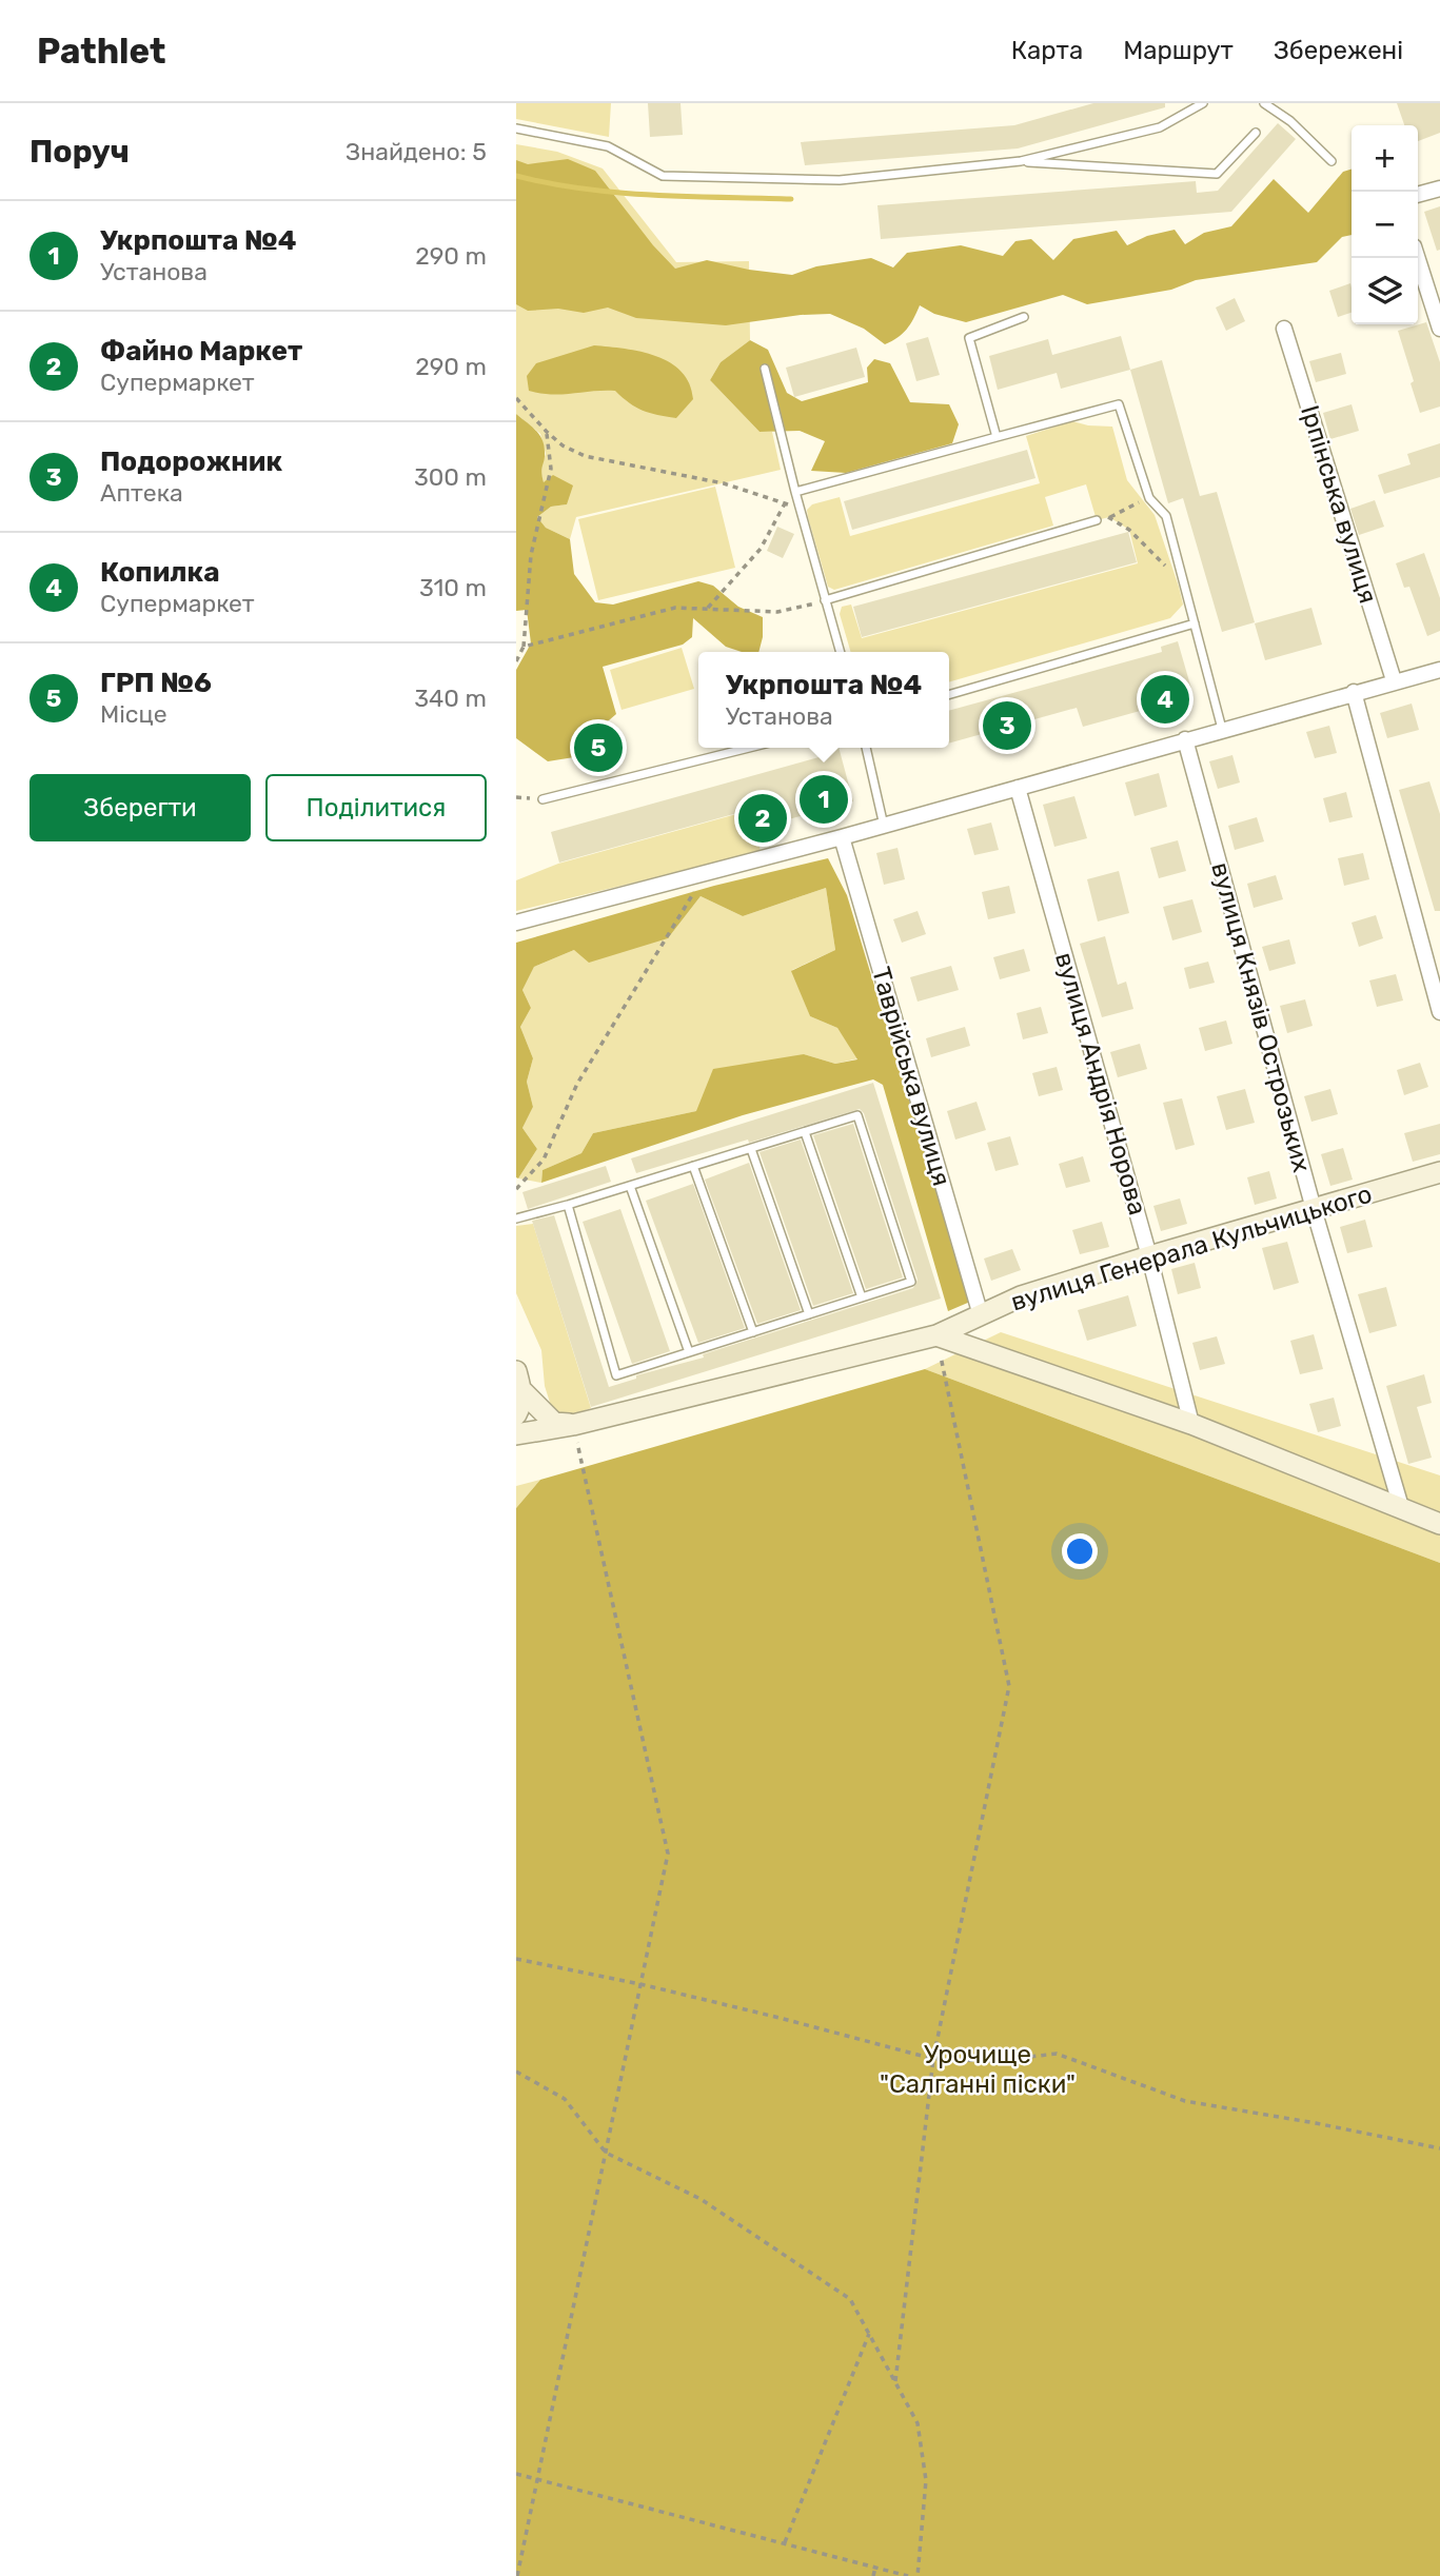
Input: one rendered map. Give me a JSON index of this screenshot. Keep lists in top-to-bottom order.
{
  "streets": {
    "street": [
      "Ірпінська вулиця",
      "вулиця Князів Острозьких",
      "Таврійська вулиця",
      "вулиця Андрія Норова",
      "вулиця Генерала Кульчицького"
    ]
  },
  "crossings": [
    ["вулиця Князів Острозьких", "вулиця Генерала Кульчицького"],
    ["Таврійська вулиця", "вулиця Генерала Кульчицького"],
    ["вулиця Андрія Норова", "вулиця Генерала Кульчицького"]
  ],
  "parks": ["Урочище \"Салганні піски\""],
  "page": {
    "header": "Pathlet",
    "nav": ["Карта", "Маршрут", "Збережені"],
    "heading": ["Поруч", "Знайдено: 5"],
    "map_buttons": ["+", "−"],
    "list": [
      {
        "mark": "1",
        "name": "Укрпошта №4",
        "note": "Установа",
        "value": "290 m"
      },
      {
        "mark": "2",
        "name": "Файно Маркет",
        "note": "Супермаркет",
        "value": "290 m"
      },
      {
        "mark": "3",
        "name": "Подорожник",
        "note": "Аптека",
        "value": "300 m"
      },
      {
        "mark": "4",
        "name": "Копилка",
        "note": "Супермаркет",
        "value": "310 m"
      },
      {
        "mark": "5",
        "name": "ГРП №6",
        "note": "Місце",
        "value": "340 m"
      }
    ],
    "popup": ["Укрпошта №4", "Установа"],
    "pins": [
      "4",
      "3",
      "5",
      "1",
      "2"
    ],
    "buttons": ["Зберегти", "Поділитися"]
  }
}
